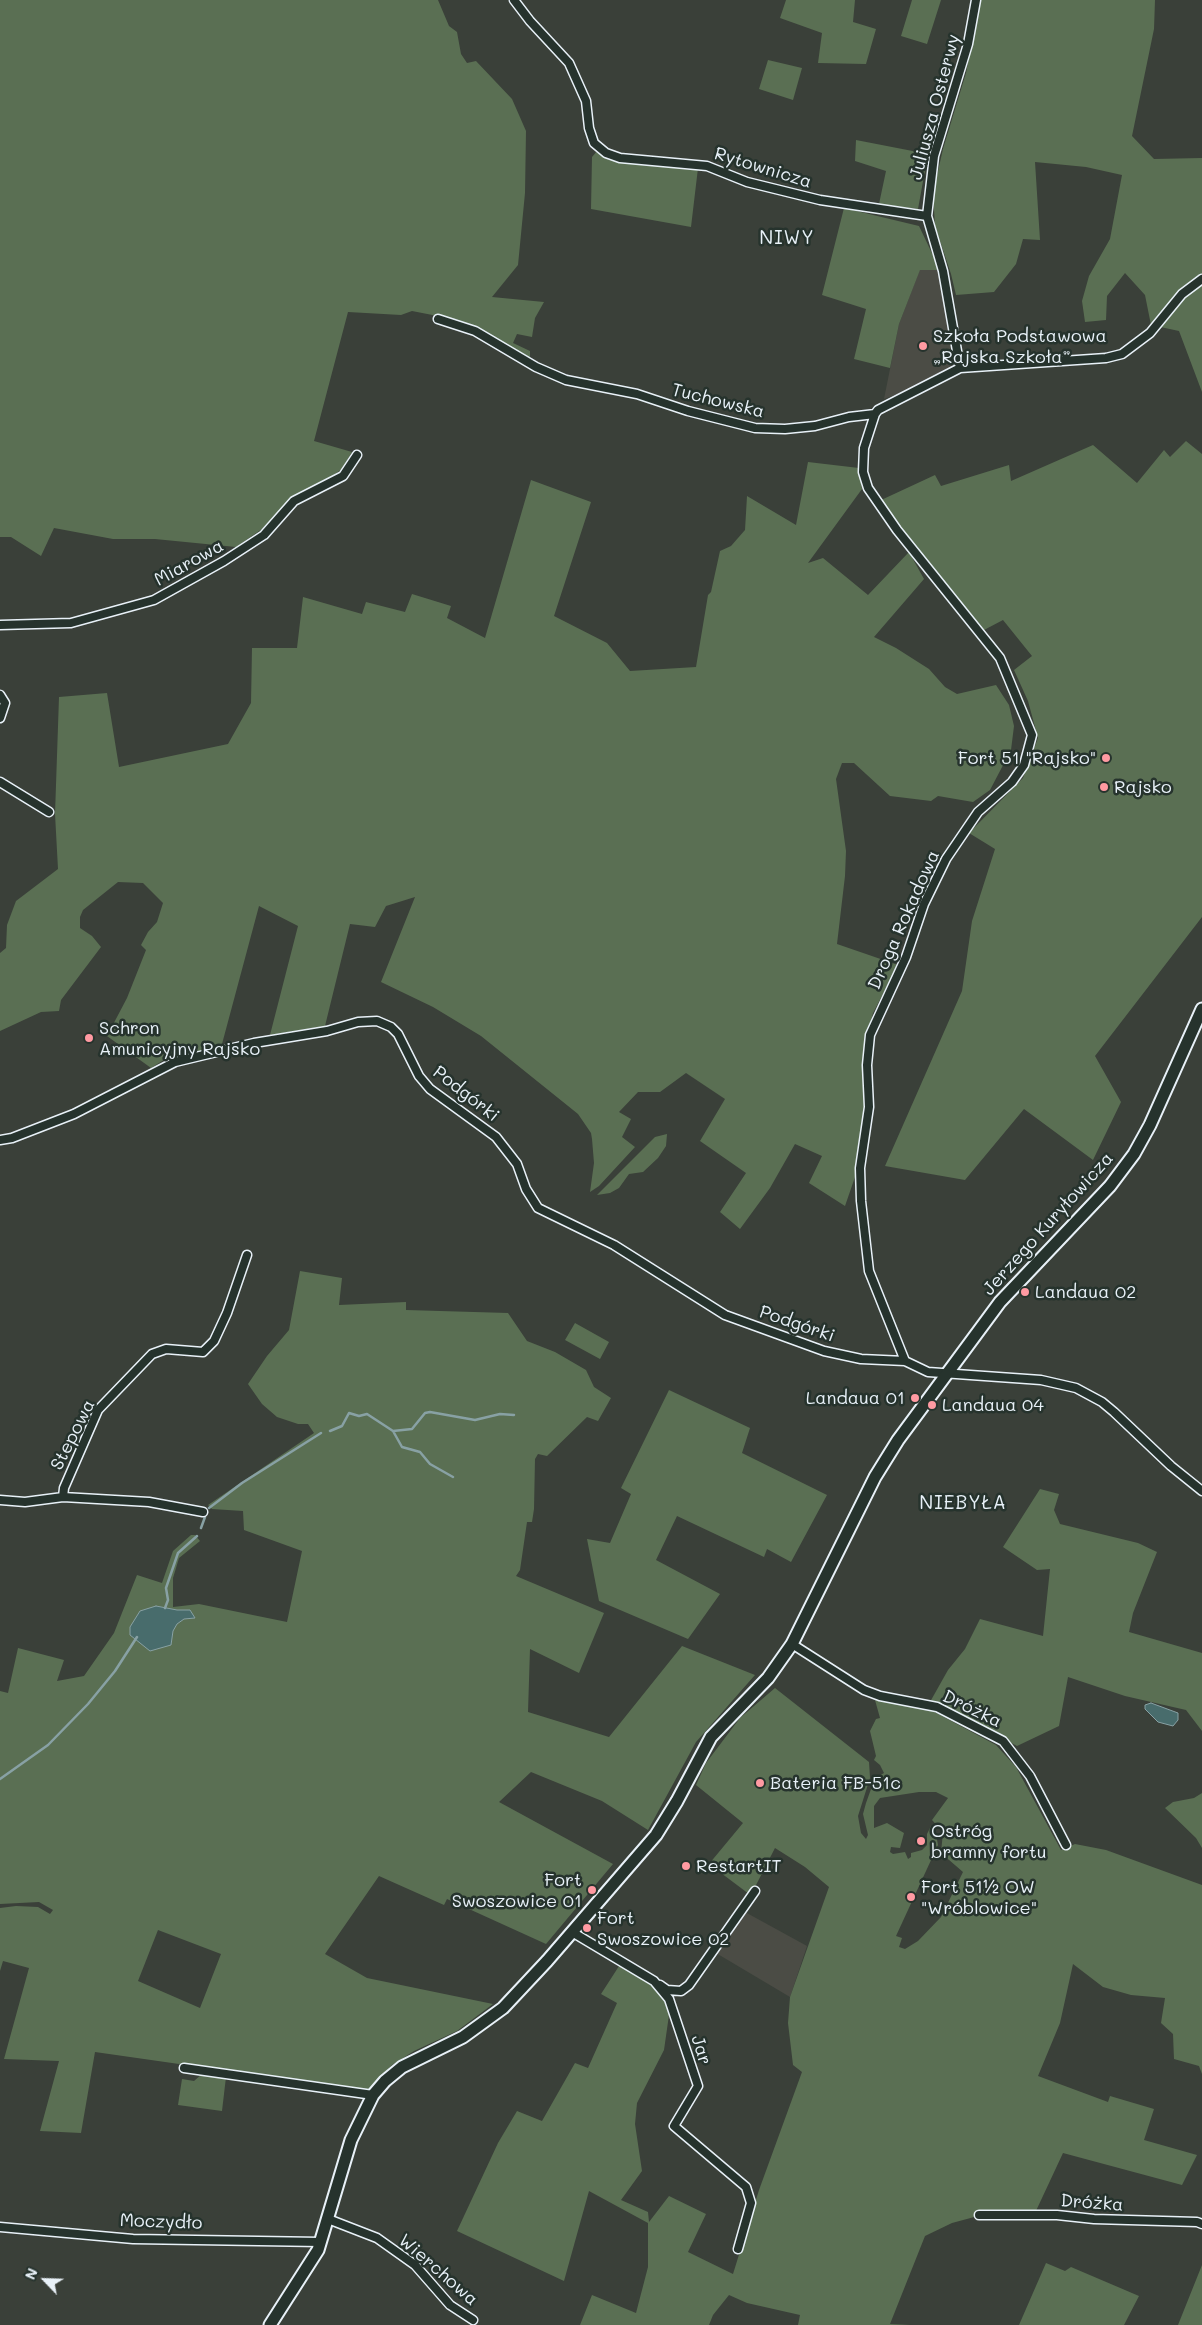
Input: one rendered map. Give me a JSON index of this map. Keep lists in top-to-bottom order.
{
  "streets": {
    "street": [
      "Juliusza Osterwy",
      "Rytownicza",
      "Tuchowska",
      "Miarowa",
      "Droga Rokadowa",
      "Podgórki",
      "Jerzego Kuryłowicza",
      "Stepowa",
      "Dróżka",
      "Jar",
      "Moczydło",
      "Wierchowa"
    ]
  },
  "crossings": [
    ["Juliusza Osterwy", "Rytownicza"],
    ["Juliusza Osterwy", "Tuchowska"],
    ["Tuchowska", "Droga Rokadowa"],
    ["Droga Rokadowa", "Podgórki"],
    ["Podgórki", "Jerzego Kuryłowicza"],
    ["Jerzego Kuryłowicza", "Dróżka"],
    ["Jerzego Kuryłowicza", "Jar"],
    ["Jerzego Kuryłowicza", "Moczydło"],
    ["Jerzego Kuryłowicza", "Wierchowa"]
  ],
  "districts": ["NIWY", "NIEBYŁA"],
  "places": [
    "Szkoła Podstawowa „Rajska Szkoła”",
    "Fort 51 \"Rajsko\"",
    "Rajsko",
    "Schron Amunicyjny Rajsko",
    "Landaua 02",
    "Landaua 01",
    "Landaua 04",
    "Bateria FB-51c",
    "Ostróg bramny fortu",
    "RestartIT",
    "Fort Swoszowice 01",
    "Fort 51½ OW \"Wróblowice\"",
    "Fort Swoszowice 02"
  ],
  "north": "top left"
}
